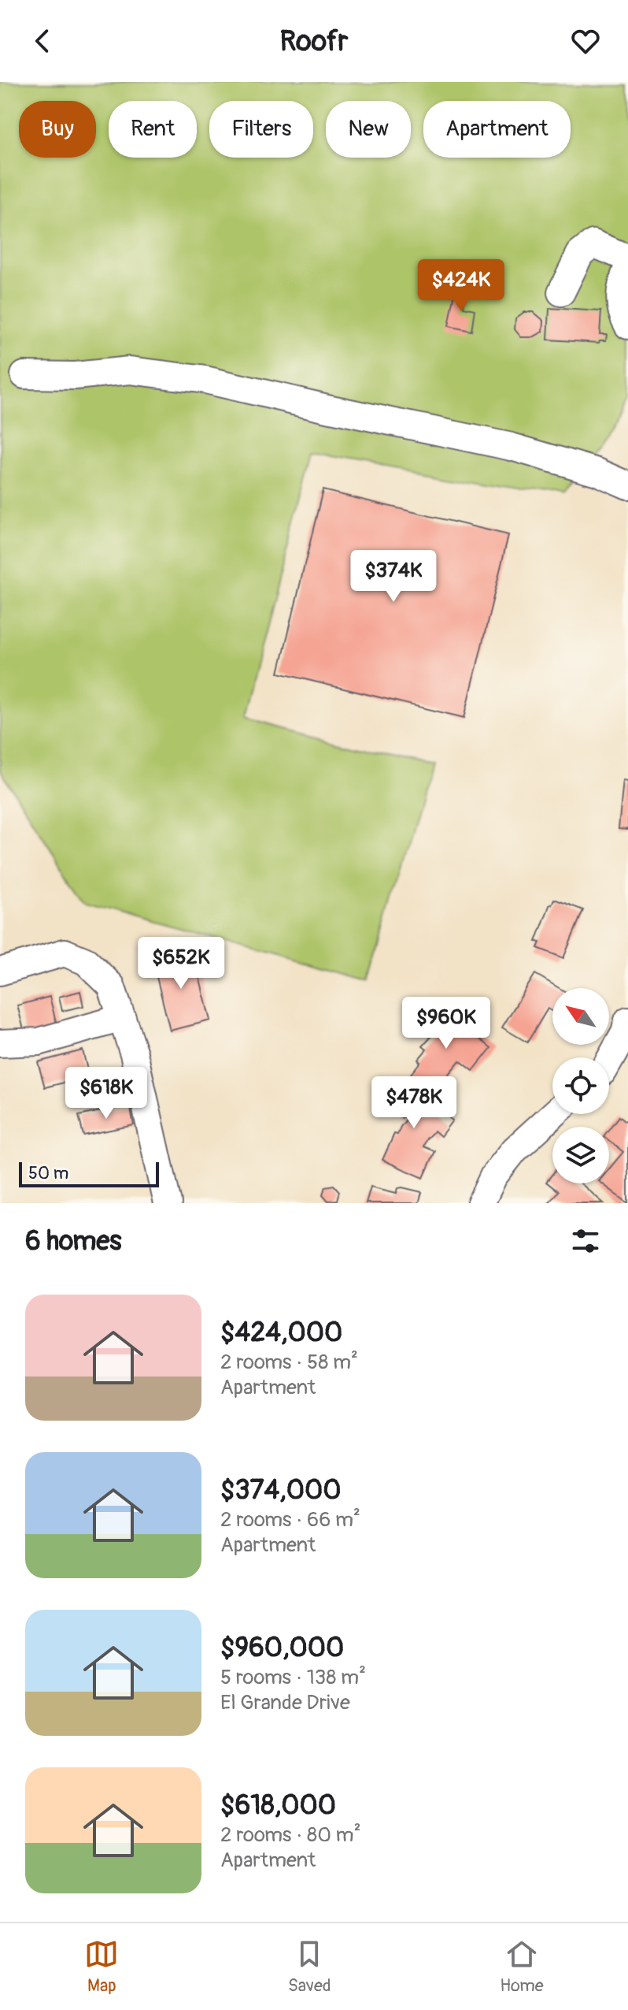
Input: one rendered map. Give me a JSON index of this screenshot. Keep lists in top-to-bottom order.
{
  "scale_bar": "50 m",
  "north": "top left",
  "page": {
    "header": "Roofr",
    "chip": [
      "Buy",
      "Rent",
      "Filters",
      "New",
      "Apartment"
    ],
    "price": [
      "$424K",
      "$374K",
      "$652K",
      "$960K",
      "$618K",
      "$478K"
    ],
    "scale": "50 m",
    "heading": "6 homes",
    "list": [
      {
        "name": "$424,000",
        "note": "2 rooms · 58 m² · Apartment"
      },
      {
        "name": "$374,000",
        "note": "2 rooms · 66 m² · Apartment"
      },
      {
        "name": "$960,000",
        "note": "5 rooms · 138 m² · El Grande Drive"
      },
      {
        "name": "$618,000",
        "note": "2 rooms · 80 m² · Apartment"
      }
    ],
    "tabs": ["Map", "Saved", "Home"]
  }
}
